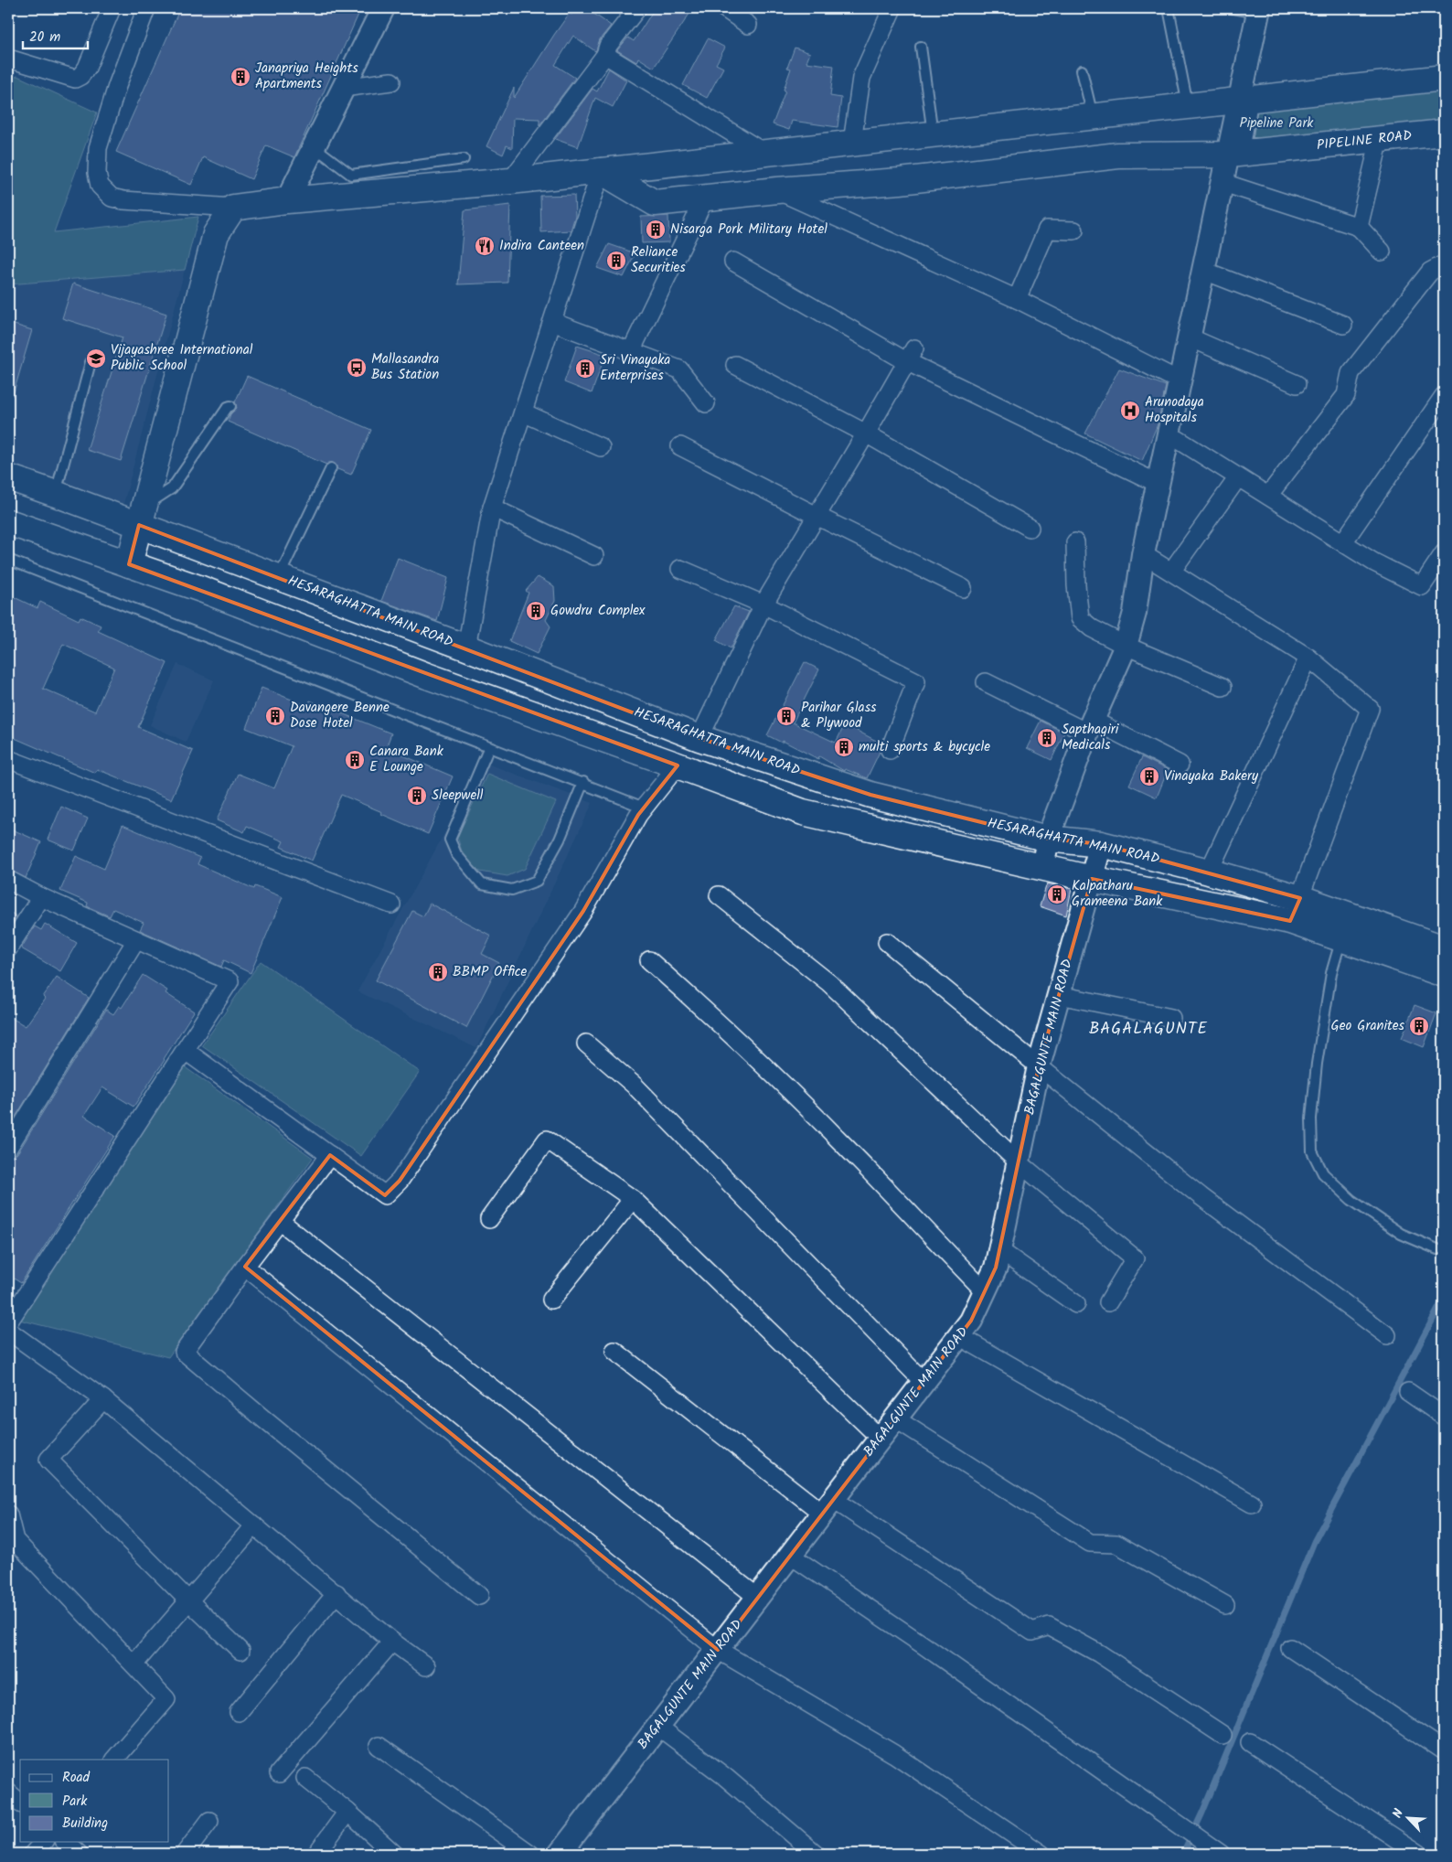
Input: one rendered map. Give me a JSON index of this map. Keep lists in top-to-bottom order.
{
  "streets": {
    "main road": ["PIPELINE ROAD", "HESARAGHATTA MAIN ROAD"],
    "street": ["BAGALGUNTE MAIN ROAD"]
  },
  "crossings": [
    ["HESARAGHATTA MAIN ROAD", "BAGALGUNTE MAIN ROAD"]
  ],
  "districts": ["BAGALAGUNTE"],
  "parks": ["Pipeline Park"],
  "places": {
    "building": [
      "Janapriya Heights Apartments",
      "Nisarga Pork Military Hotel",
      "Reliance Securities",
      "Sri Vinayaka Enterprises",
      "Gowdru Complex",
      "Davangere Benne Dose Hotel",
      "Parihar Glass & Plywood",
      "Sapthagiri Medicals",
      "multi sports & bycycle",
      "Canara Bank E Lounge",
      "Vinayaka Bakery",
      "Sleepwell",
      "Kalpatharu Grameena Bank",
      "BBMP Office",
      "Geo Granites"
    ],
    "restaurant": ["Indira Canteen"],
    "school or university": ["Vijayashree International Public School"],
    "bus stop": ["Mallasandra Bus Station"],
    "hospital": ["Arunodaya Hospitals"]
  },
  "legend": ["Road", "Park", "Building"],
  "scale_bar": "20 m",
  "north": "top left"
}
